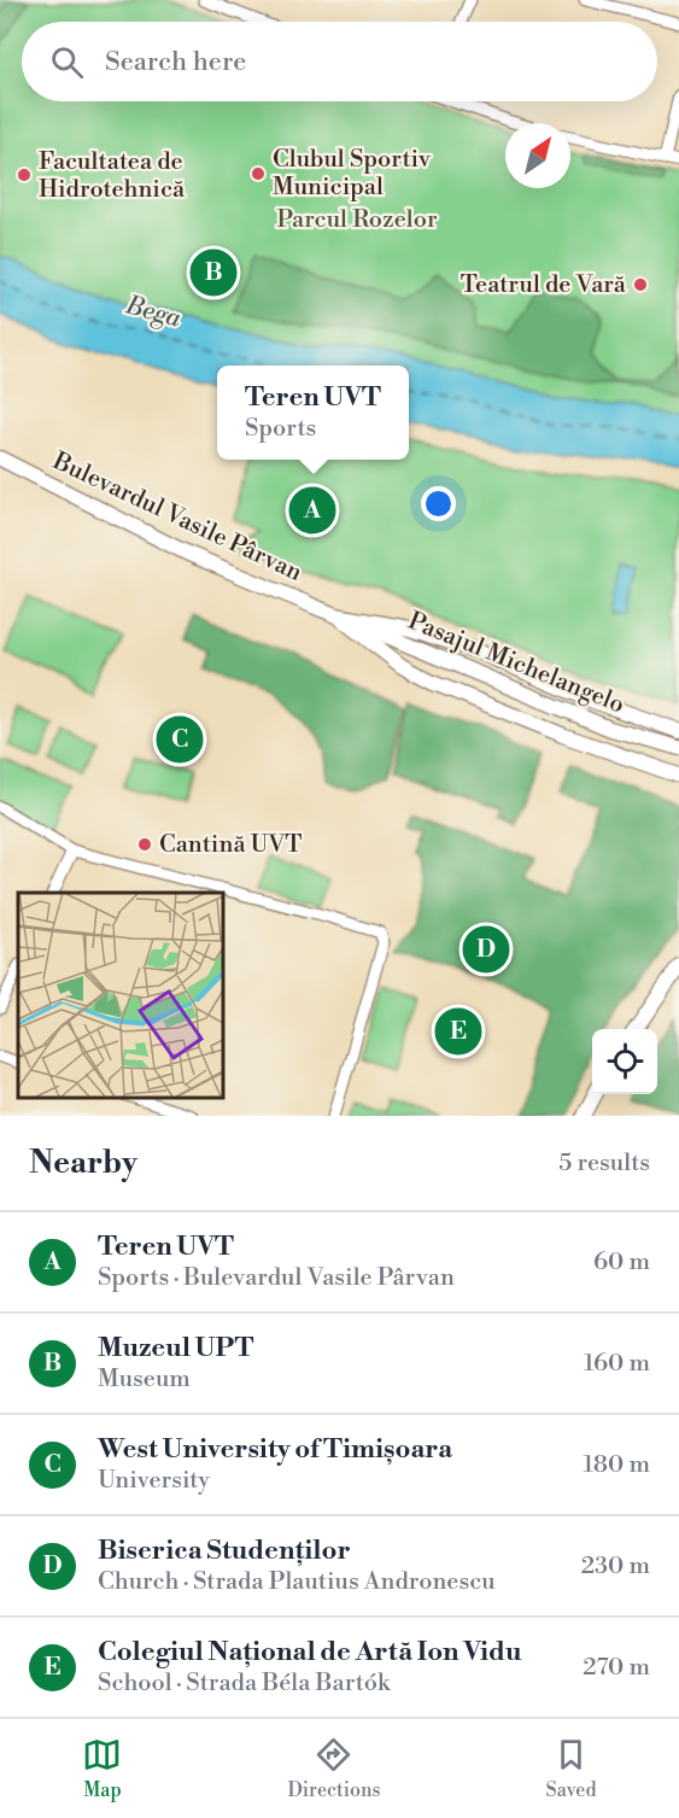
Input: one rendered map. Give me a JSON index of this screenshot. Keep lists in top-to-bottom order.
{
  "streets": {
    "main road": ["Bulevardul Vasile Pârvan", "Pasajul Michelangelo"]
  },
  "crossings": [
    ["Bulevardul Vasile Pârvan", "Pasajul Michelangelo"]
  ],
  "water": ["Bega"],
  "parks": ["Parcul Rozelor"],
  "places": [
    "Clubul Sportiv Municipal",
    "Facultatea de Hidrotehnică",
    "Teatrul de Vară",
    "Cantină UVT"
  ],
  "north": "top right",
  "page": {
    "search": "Search here",
    "pins": [
      "B",
      "A",
      "C",
      "D",
      "E"
    ],
    "popup": ["Teren UVT", "Sports"],
    "heading": ["Nearby", "5 results"],
    "list": [
      {
        "mark": "A",
        "name": "Teren UVT",
        "note": "Sports · Bulevardul Vasile Pârvan",
        "value": "60 m"
      },
      {
        "mark": "B",
        "name": "Muzeul UPT",
        "note": "Museum",
        "value": "160 m"
      },
      {
        "mark": "C",
        "name": "West University of Timișoara",
        "note": "University",
        "value": "180 m"
      },
      {
        "mark": "D",
        "name": "Biserica Studenților",
        "note": "Church · Strada Plautius Andronescu",
        "value": "230 m"
      },
      {
        "mark": "E",
        "name": "Colegiul Național de Artă Ion Vidu",
        "note": "School · Strada Béla Bartók",
        "value": "270 m"
      }
    ],
    "nav": ["Map", "Directions", "Saved"]
  }
}
